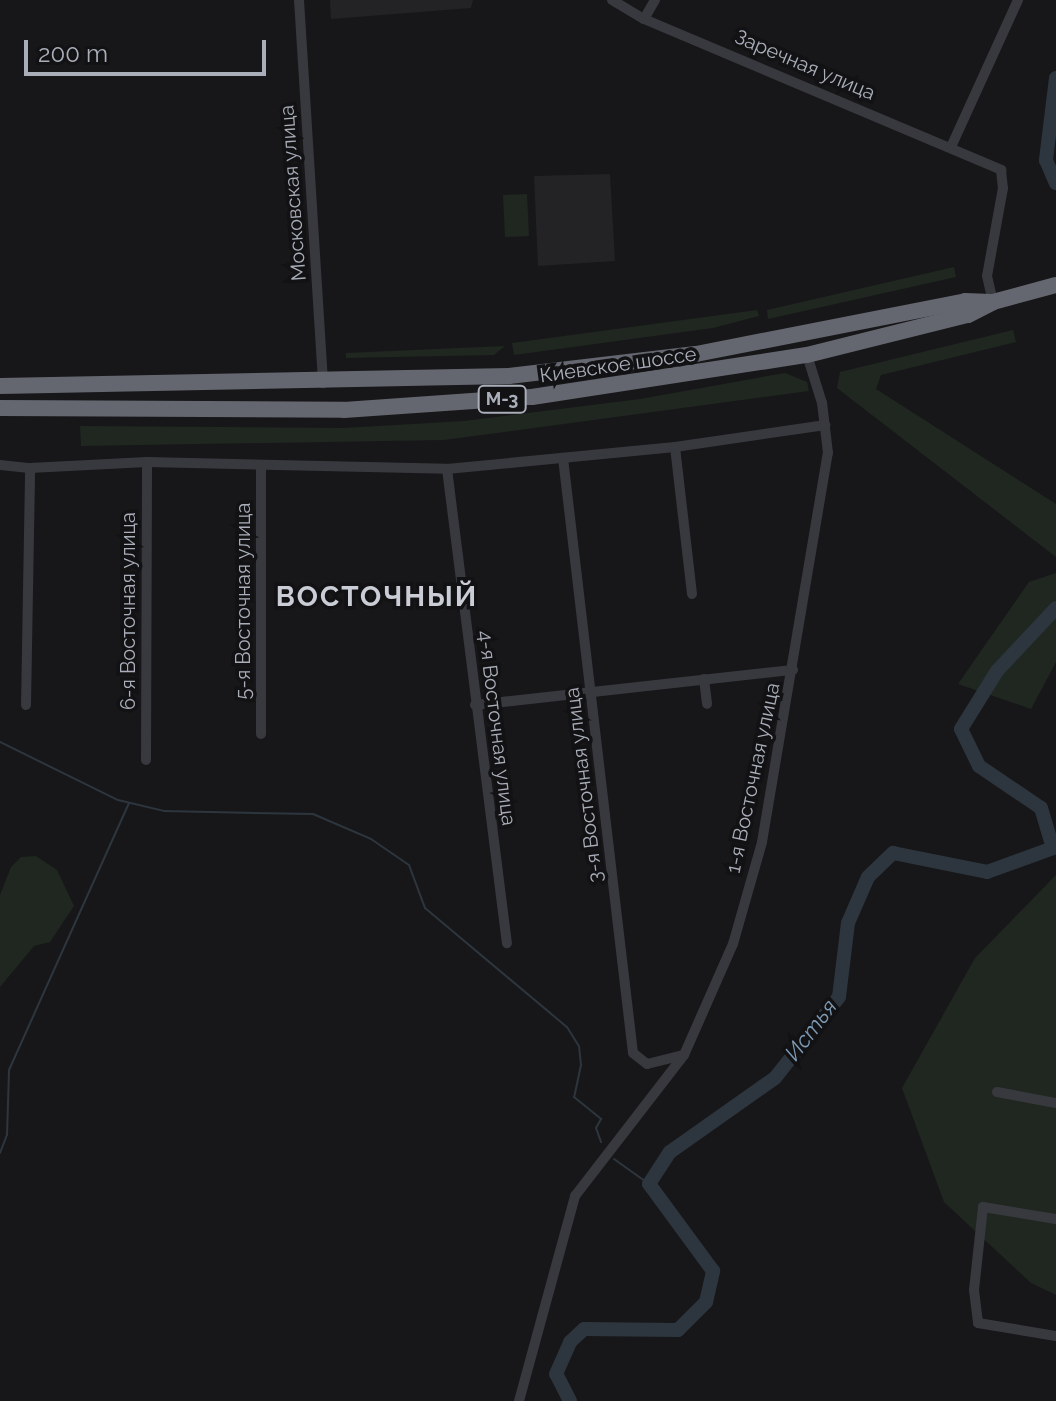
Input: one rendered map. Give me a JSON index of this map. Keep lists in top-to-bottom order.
{
  "streets": {
    "highway": ["Киевское шоссе", "М-3"],
    "street": [
      "Заречная улица",
      "Московская улица",
      "5-я Восточная улица",
      "6-я Восточная улица",
      "4-я Восточная улица",
      "1-я Восточная улица",
      "3-я Восточная улица"
    ]
  },
  "crossings": [
    ["Заречная улица", "Киевское шоссе"],
    ["Московская улица", "Киевское шоссе"],
    ["Киевское шоссе", "1-я Восточная улица"],
    ["1-я Восточная улица", "3-я Восточная улица"]
  ],
  "districts": ["ВОСТОЧНЫЙ"],
  "water": ["Истья"],
  "scale_bar": "200 m"
}
